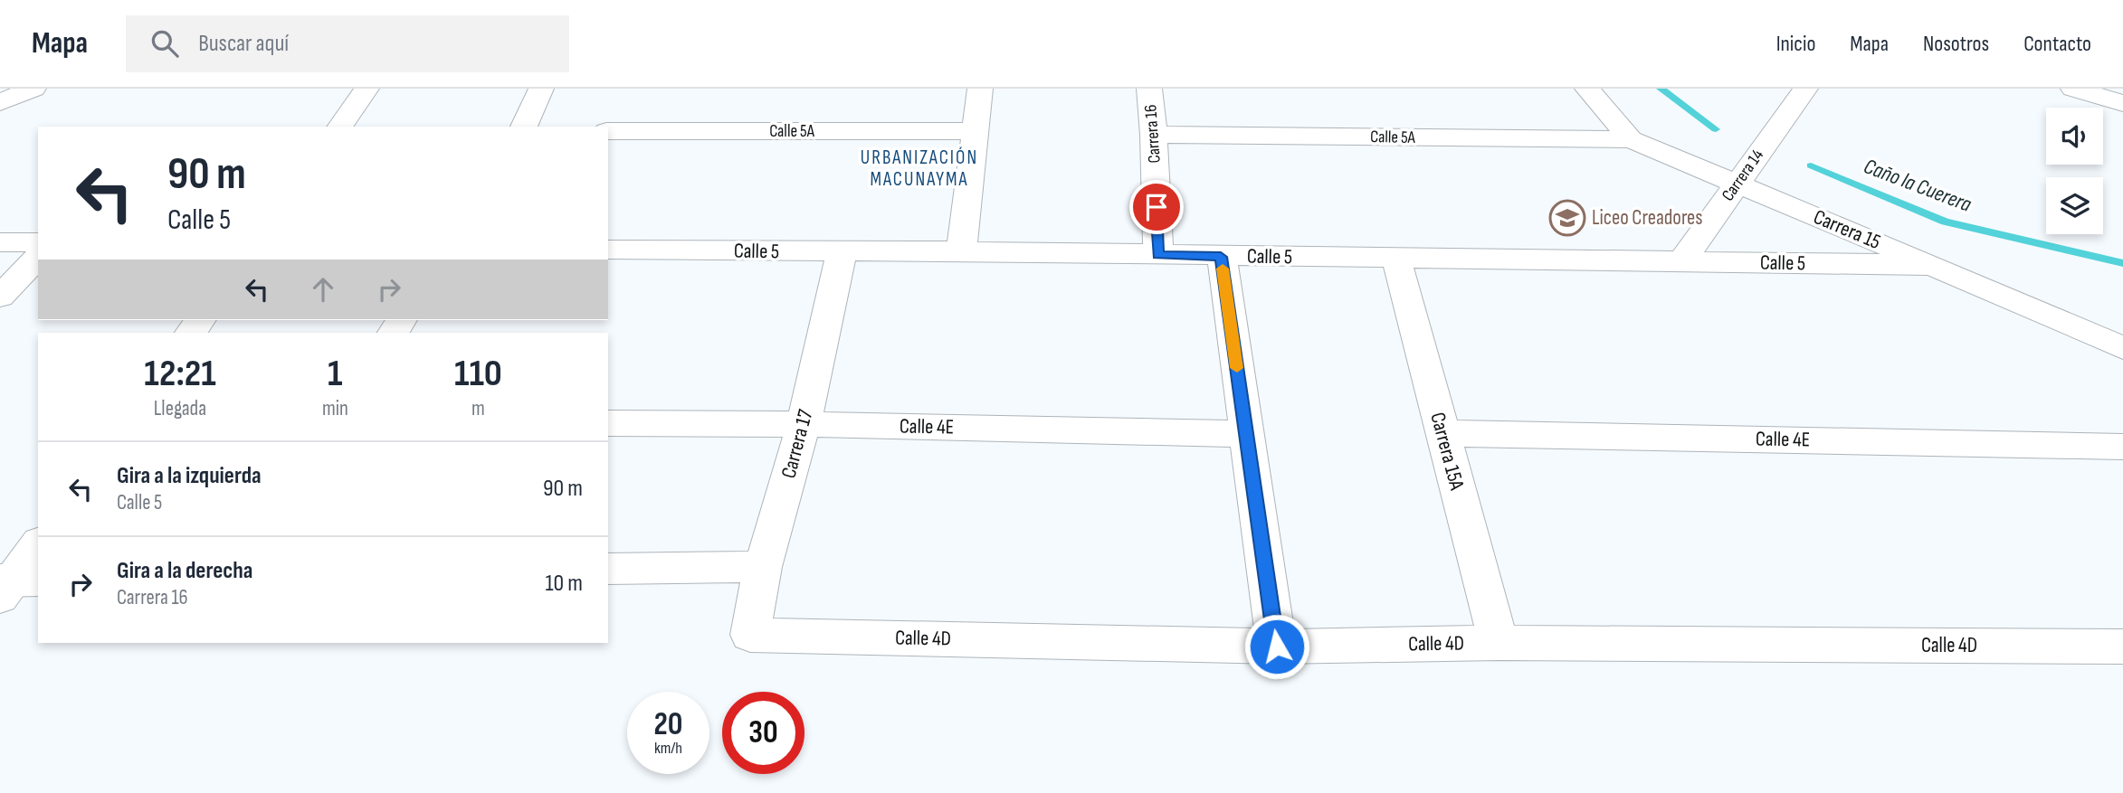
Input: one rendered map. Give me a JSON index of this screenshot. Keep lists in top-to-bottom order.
{
  "streets": {
    "street": [
      "Calle 5A",
      "Carrera 16",
      "Carrera 14",
      "Carrera 15",
      "Calle 5",
      "Calle 4E",
      "Carrera 17",
      "Carrera 15A",
      "Calle 4D"
    ]
  },
  "crossings": [
    ["Calle 5A", "Carrera 16"],
    ["Calle 5A", "Carrera 15"],
    ["Carrera 16", "Calle 5"],
    ["Carrera 14", "Carrera 15"],
    ["Carrera 14", "Calle 5"],
    ["Carrera 15", "Calle 5"],
    ["Calle 5", "Carrera 17"],
    ["Calle 5", "Carrera 15A"],
    ["Calle 4E", "Carrera 17"],
    ["Calle 4E", "Carrera 15A"],
    ["Carrera 17", "Calle 4D"],
    ["Carrera 15A", "Calle 4D"]
  ],
  "districts": ["URBANIZACIÓN MACUNAYMA"],
  "water": ["Caño la Cuerera"],
  "places": {
    "school or university": ["Liceo Creadores"]
  },
  "page": {
    "header": "Mapa",
    "search": "Buscar aquí",
    "nav": [
      "Inicio",
      "Mapa",
      "Nosotros",
      "Contacto"
    ],
    "turn": ["90 m", "Calle 5"],
    "eta": [
      "12:21",
      "Llegada",
      "1",
      "min",
      "110",
      "m"
    ],
    "list": [
      {
        "name": "Gira a la izquierda",
        "note": "Calle 5",
        "value": "90 m"
      },
      {
        "name": "Gira a la derecha",
        "note": "Carrera 16",
        "value": "10 m"
      }
    ],
    "speed": "20 km/h",
    "limit": "30"
  }
}
